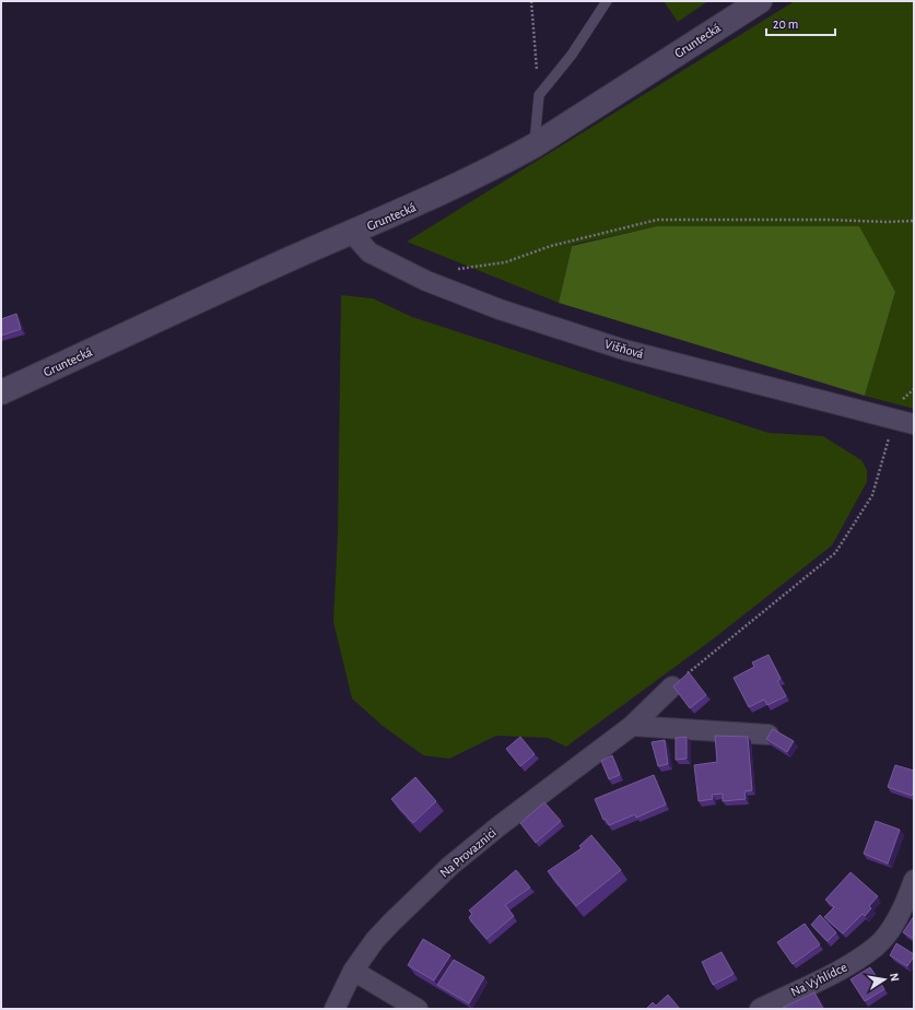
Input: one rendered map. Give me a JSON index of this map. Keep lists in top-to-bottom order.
{
  "streets": {
    "street": [
      "Gruntecká",
      "Višňová",
      "Na Provaznici",
      "Na Vyhlídce"
    ]
  },
  "crossings": [
    ["Gruntecká", "Višňová"]
  ],
  "scale_bar": "20 m",
  "north": "right"
}
